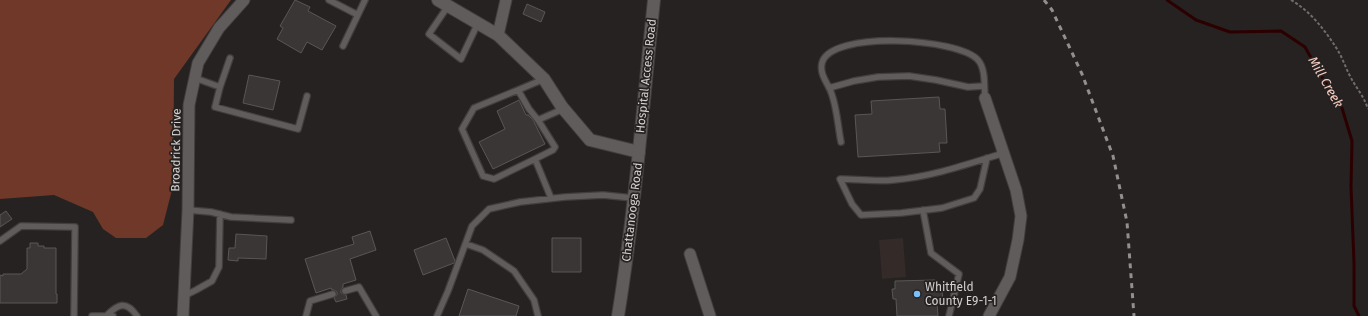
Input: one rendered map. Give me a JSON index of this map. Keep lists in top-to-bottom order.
{
  "streets": {
    "main road": ["Hospital Access Road", "Chattanooga Road"],
    "street": ["Broadrick Drive"]
  },
  "crossings": [
    ["Hospital Access Road", "Chattanooga Road"]
  ],
  "water": ["Mill Creek"],
  "places": ["Whitfield County E9-1-1"]
}
